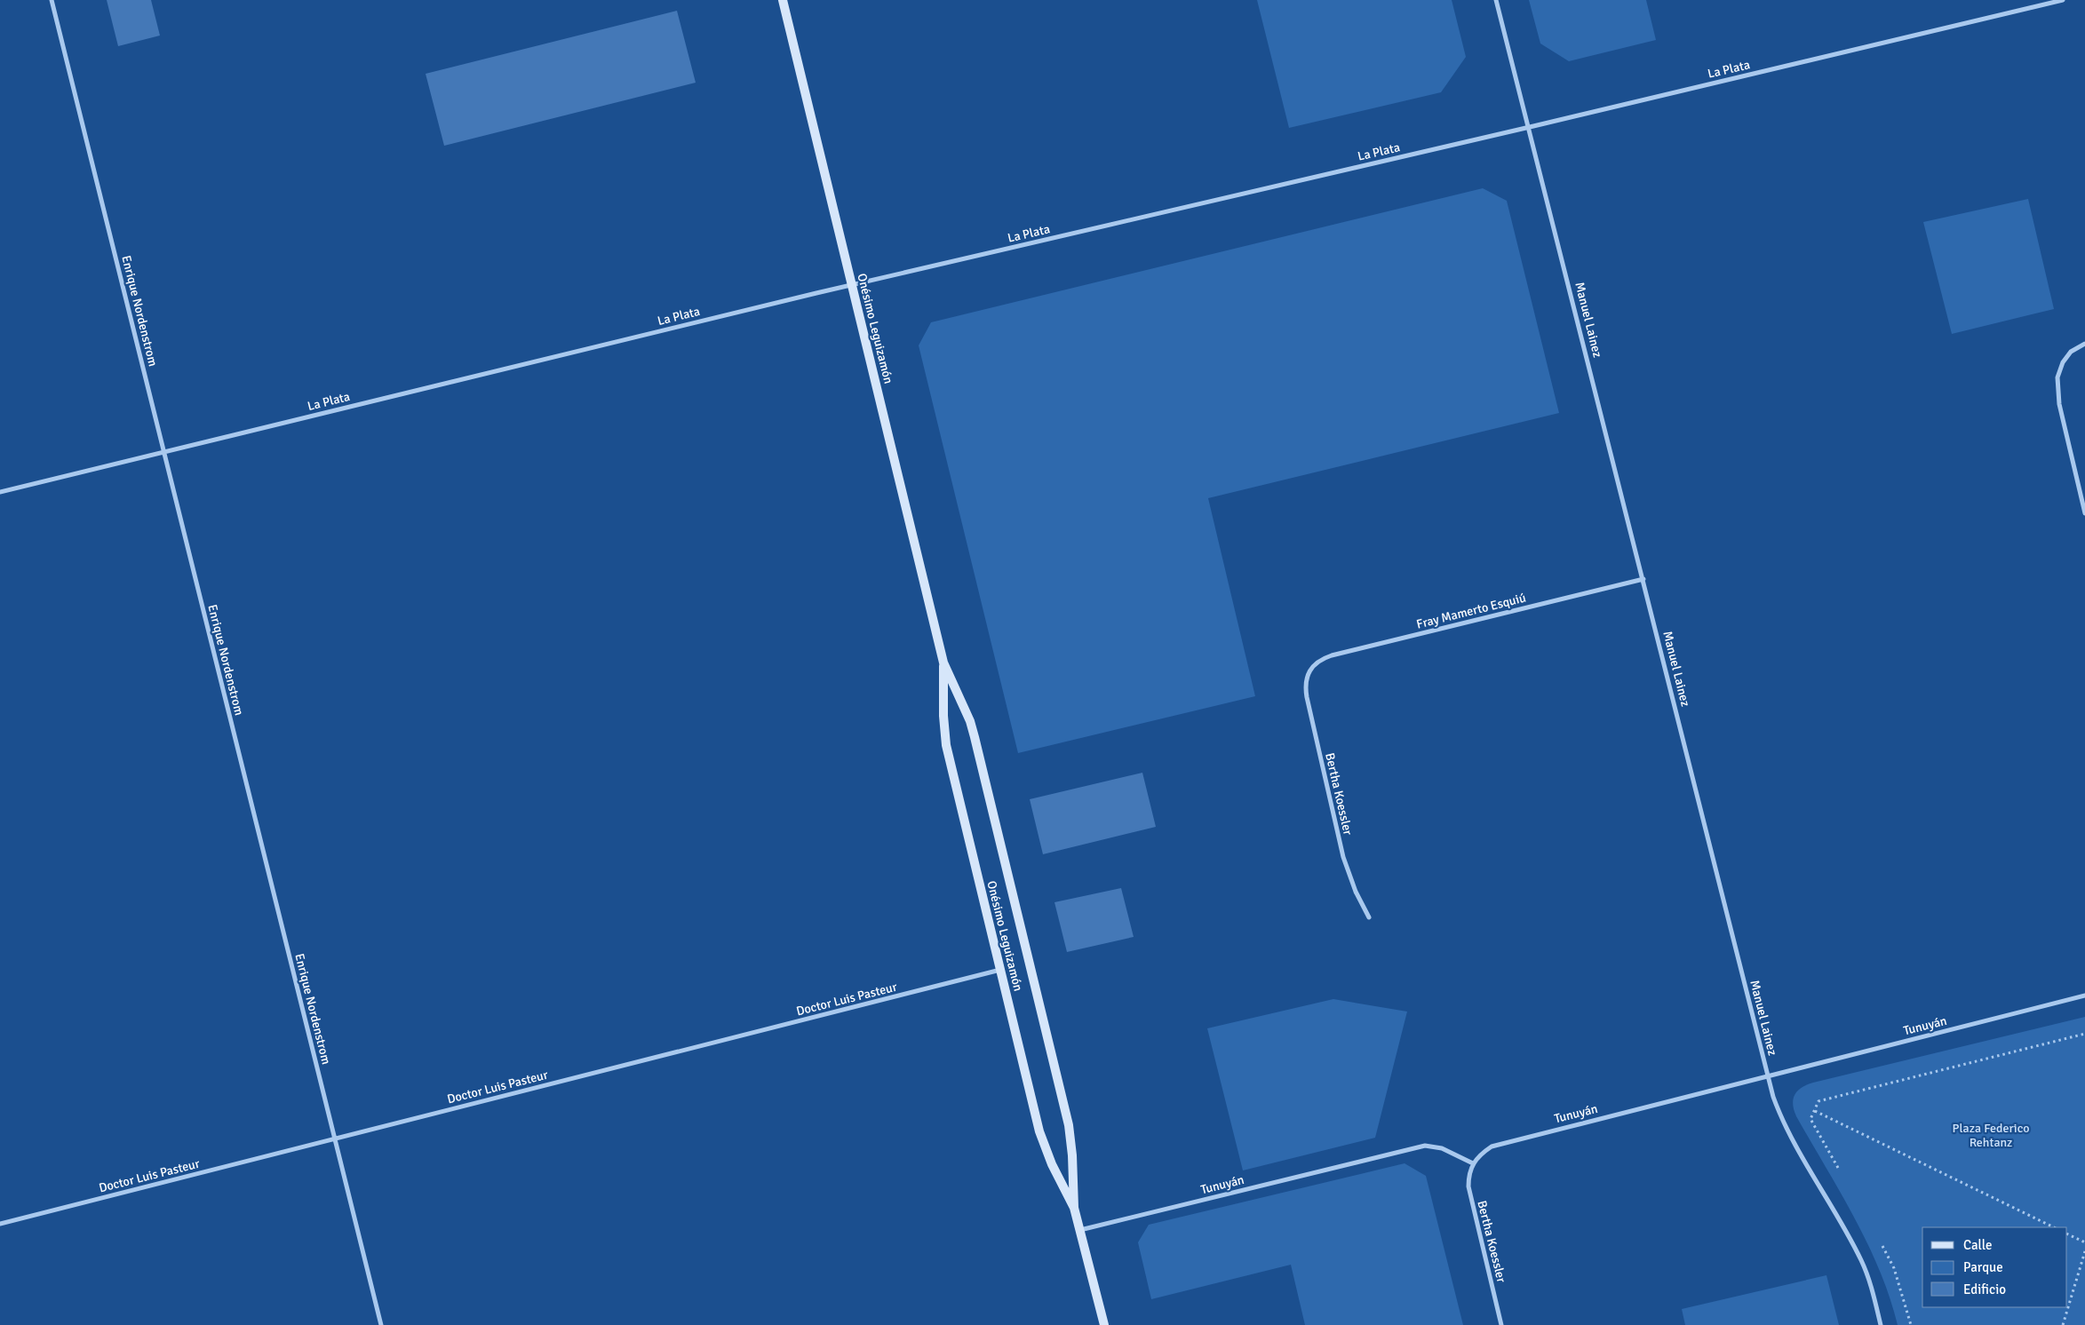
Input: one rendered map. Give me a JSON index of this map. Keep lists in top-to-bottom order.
{
  "streets": {
    "street": [
      "La Plata",
      "Enrique Nordenstrom",
      "Manuel Lainez",
      "Onésimo Leguizamón",
      "Fray Mamerto Esquiú",
      "Bertha Koessler",
      "Doctor Luis Pasteur",
      "Tunuyán"
    ]
  },
  "crossings": [
    ["La Plata", "Enrique Nordenstrom"],
    ["La Plata", "Manuel Lainez"],
    ["La Plata", "Onésimo Leguizamón"],
    ["Enrique Nordenstrom", "Doctor Luis Pasteur"],
    ["Manuel Lainez", "Fray Mamerto Esquiú"],
    ["Manuel Lainez", "Tunuyán"],
    ["Onésimo Leguizamón", "Doctor Luis Pasteur"],
    ["Onésimo Leguizamón", "Tunuyán"],
    ["Fray Mamerto Esquiú", "Bertha Koessler"],
    ["Bertha Koessler", "Tunuyán"]
  ],
  "parks": ["Plaza Federico Rehtanz"],
  "legend": ["Calle", "Parque", "Edificio"]
}
